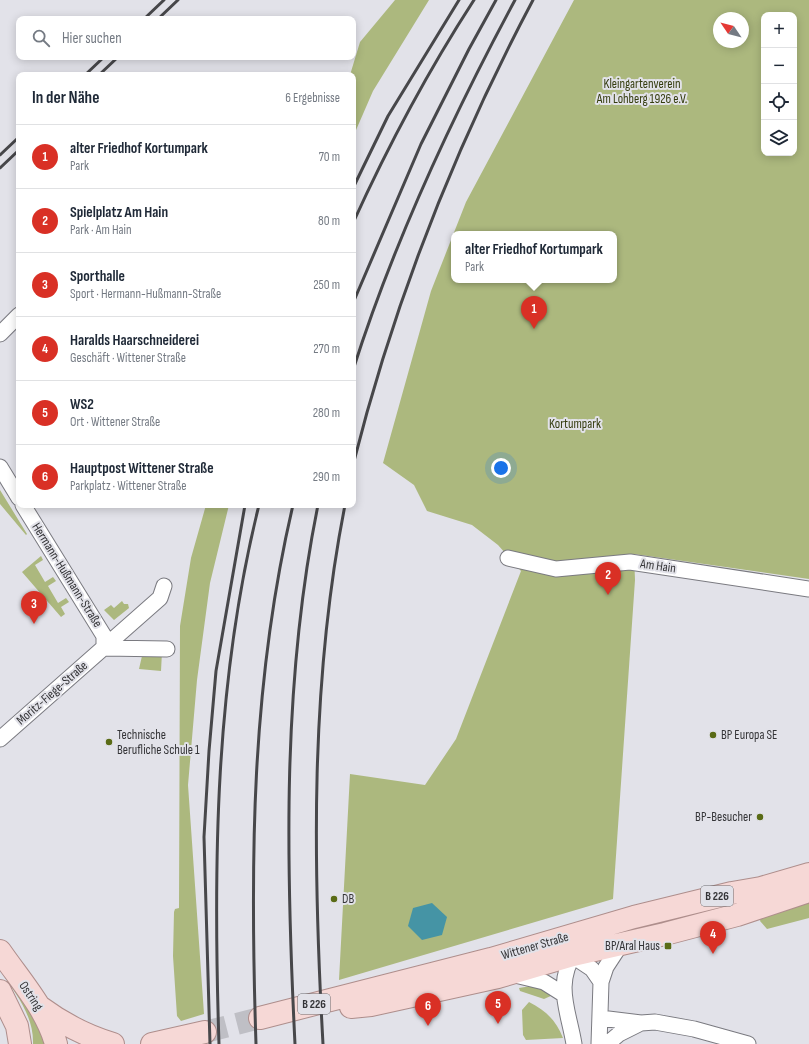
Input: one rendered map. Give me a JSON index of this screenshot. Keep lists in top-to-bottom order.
{
  "streets": {
    "main road": ["B 226", "Wittener Straße", "Ostring"],
    "street": ["Am Hain", "Hermann-Hußmann-Straße", "Moritz-Fiege-Straße"]
  },
  "crossings": [
    ["Hermann-Hußmann-Straße", "Moritz-Fiege-Straße"]
  ],
  "parks": ["Kleingartenverein Am Lohberg 1926 e.V.", "Kortumpark"],
  "places": {
    "other": [
      "BP Europa SE",
      "Technische Berufliche Schule 1",
      "BP-Besucher",
      "DB"
    ],
    "transit": ["BP/Aral Haus"]
  },
  "north": "top left",
  "page": {
    "map_buttons": ["+", "−"],
    "search": "Hier suchen",
    "heading": ["In der Nähe", "6 Ergebnisse"],
    "list": [
      {
        "mark": "1",
        "name": "alter Friedhof Kortumpark",
        "note": "Park",
        "value": "70 m"
      },
      {
        "mark": "2",
        "name": "Spielplatz Am Hain",
        "note": "Park · Am Hain",
        "value": "80 m"
      },
      {
        "mark": "3",
        "name": "Sporthalle",
        "note": "Sport · Hermann-Hußmann-Straße",
        "value": "250 m"
      },
      {
        "mark": "4",
        "name": "Haralds Haarschneiderei",
        "note": "Geschäft · Wittener Straße",
        "value": "270 m"
      },
      {
        "mark": "5",
        "name": "WS2",
        "note": "Ort · Wittener Straße",
        "value": "280 m"
      },
      {
        "mark": "6",
        "name": "Hauptpost Wittener Straße",
        "note": "Parkplatz · Wittener Straße",
        "value": "290 m"
      }
    ],
    "popup": ["alter Friedhof Kortumpark", "Park"],
    "pins": [
      "1",
      "2",
      "3",
      "4",
      "5",
      "6"
    ]
  }
}
